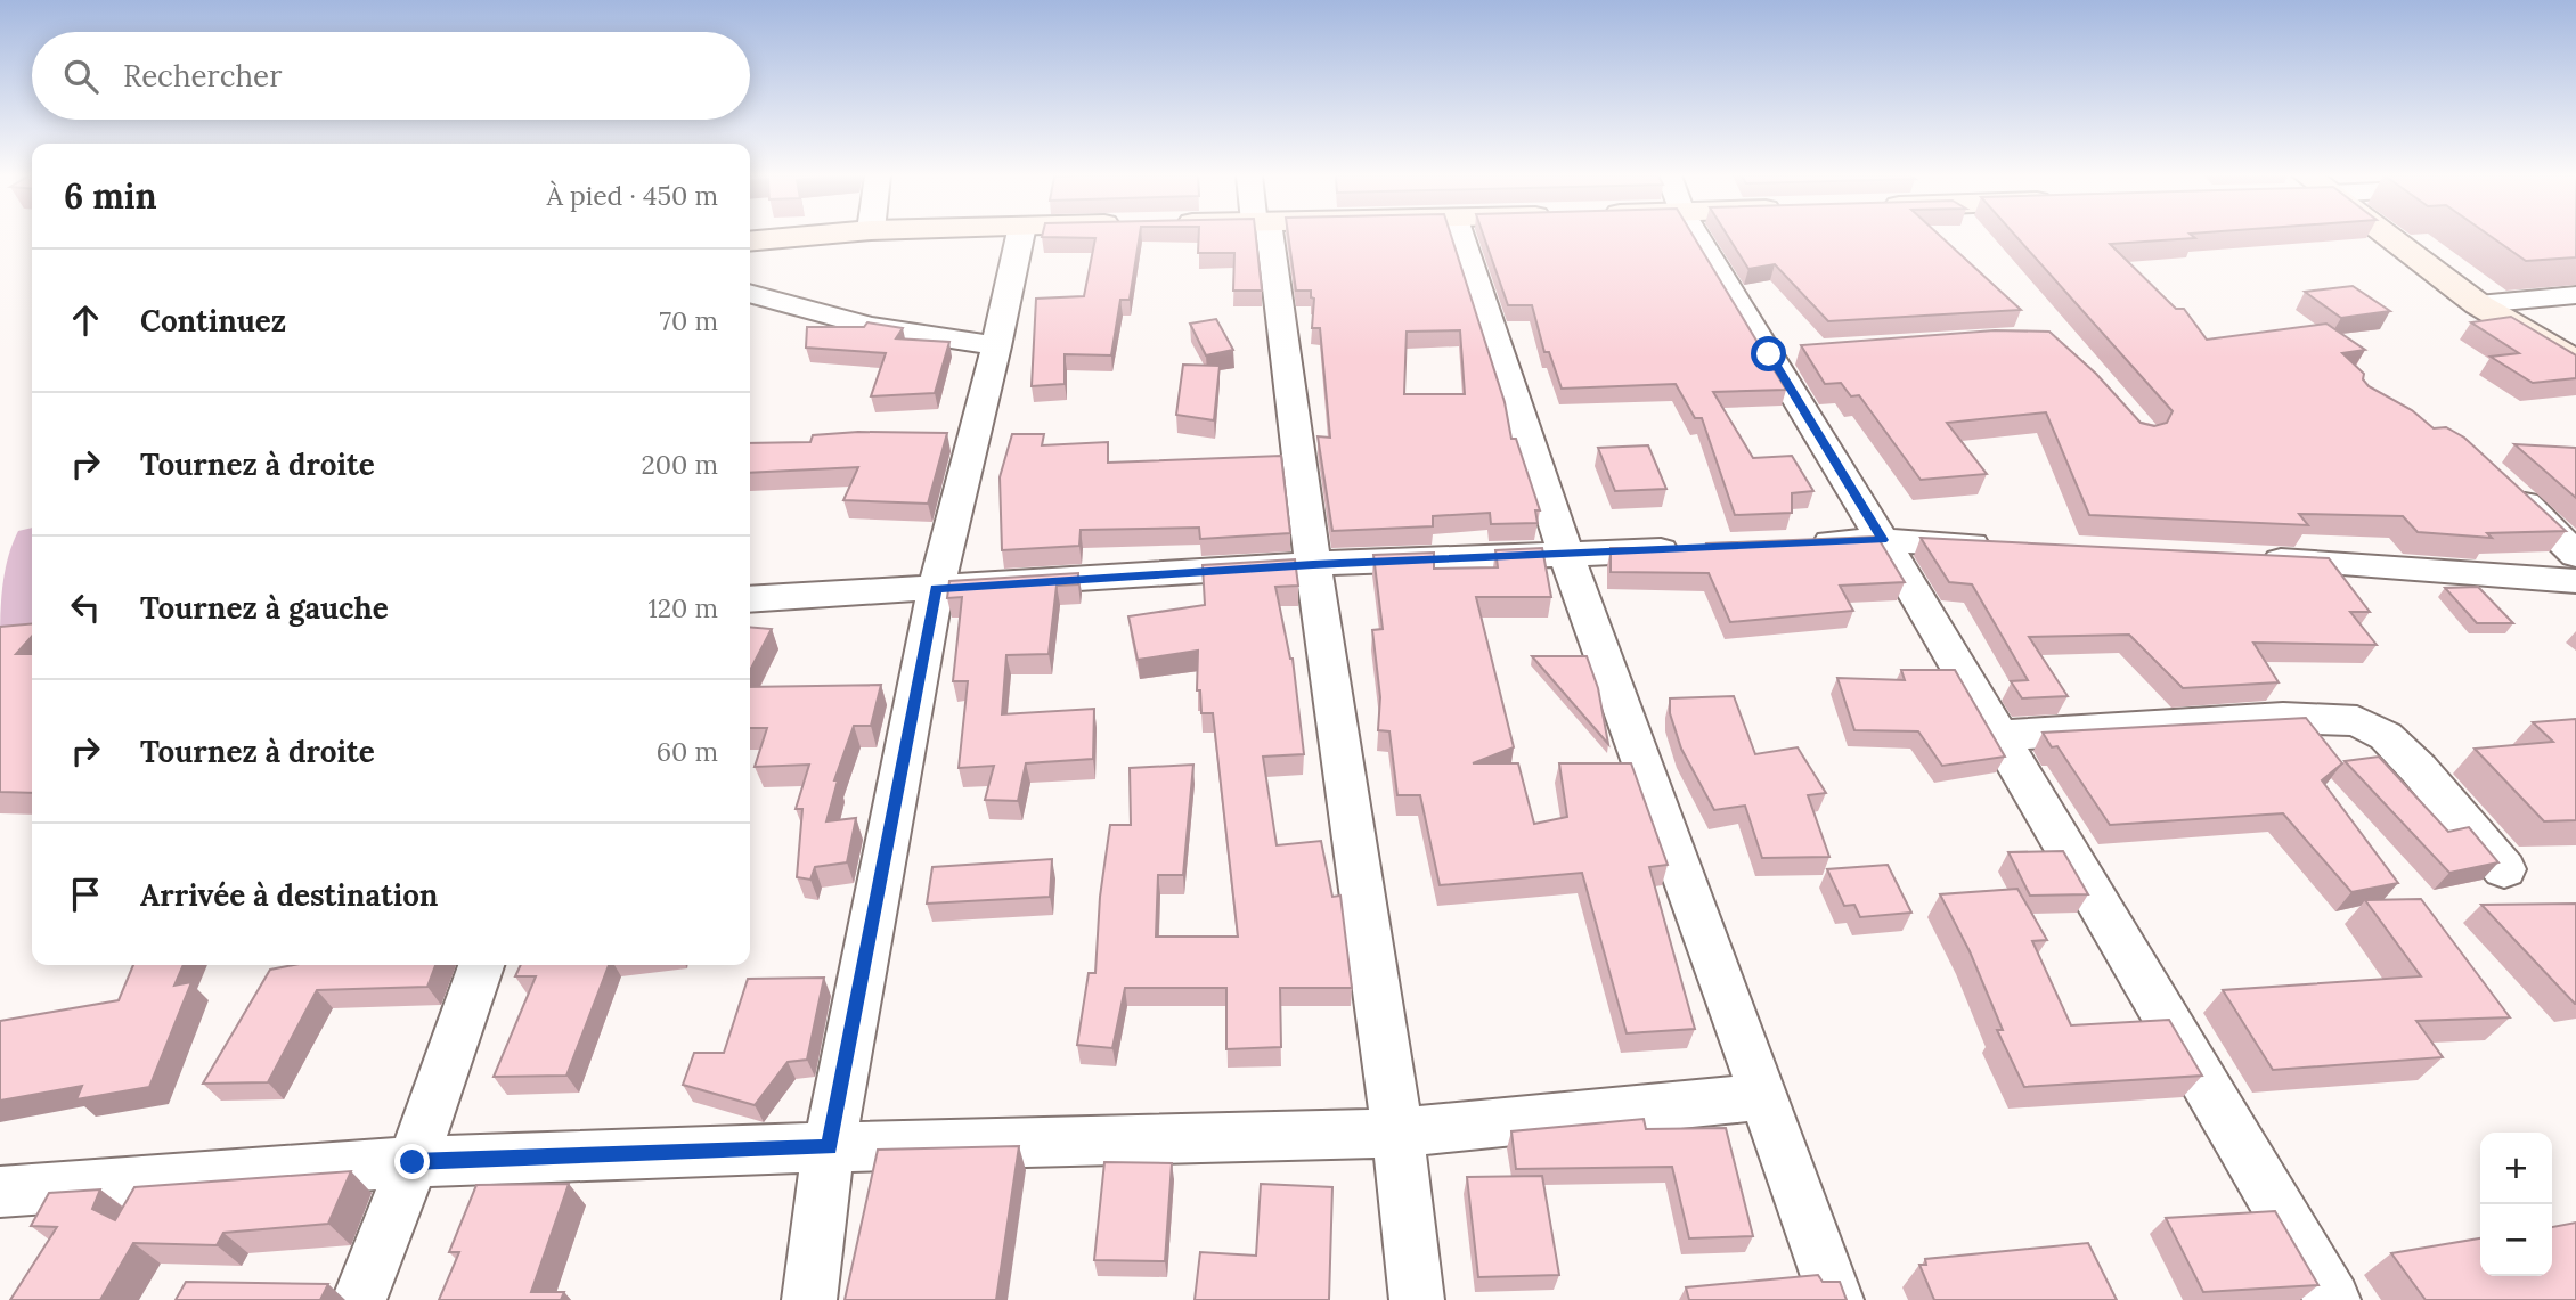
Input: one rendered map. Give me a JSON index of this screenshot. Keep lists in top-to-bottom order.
{
  "page": {
    "search": "Rechercher",
    "heading": ["6 min", "À pied · 450 m"],
    "list": [
      ["Continuez", "70 m"],
      ["Tournez à droite", "200 m"],
      ["Tournez à gauche", "120 m"],
      ["Tournez à droite", "60 m"],
      "Arrivée à destination"
    ],
    "map_buttons": ["+", "−"]
  }
}
